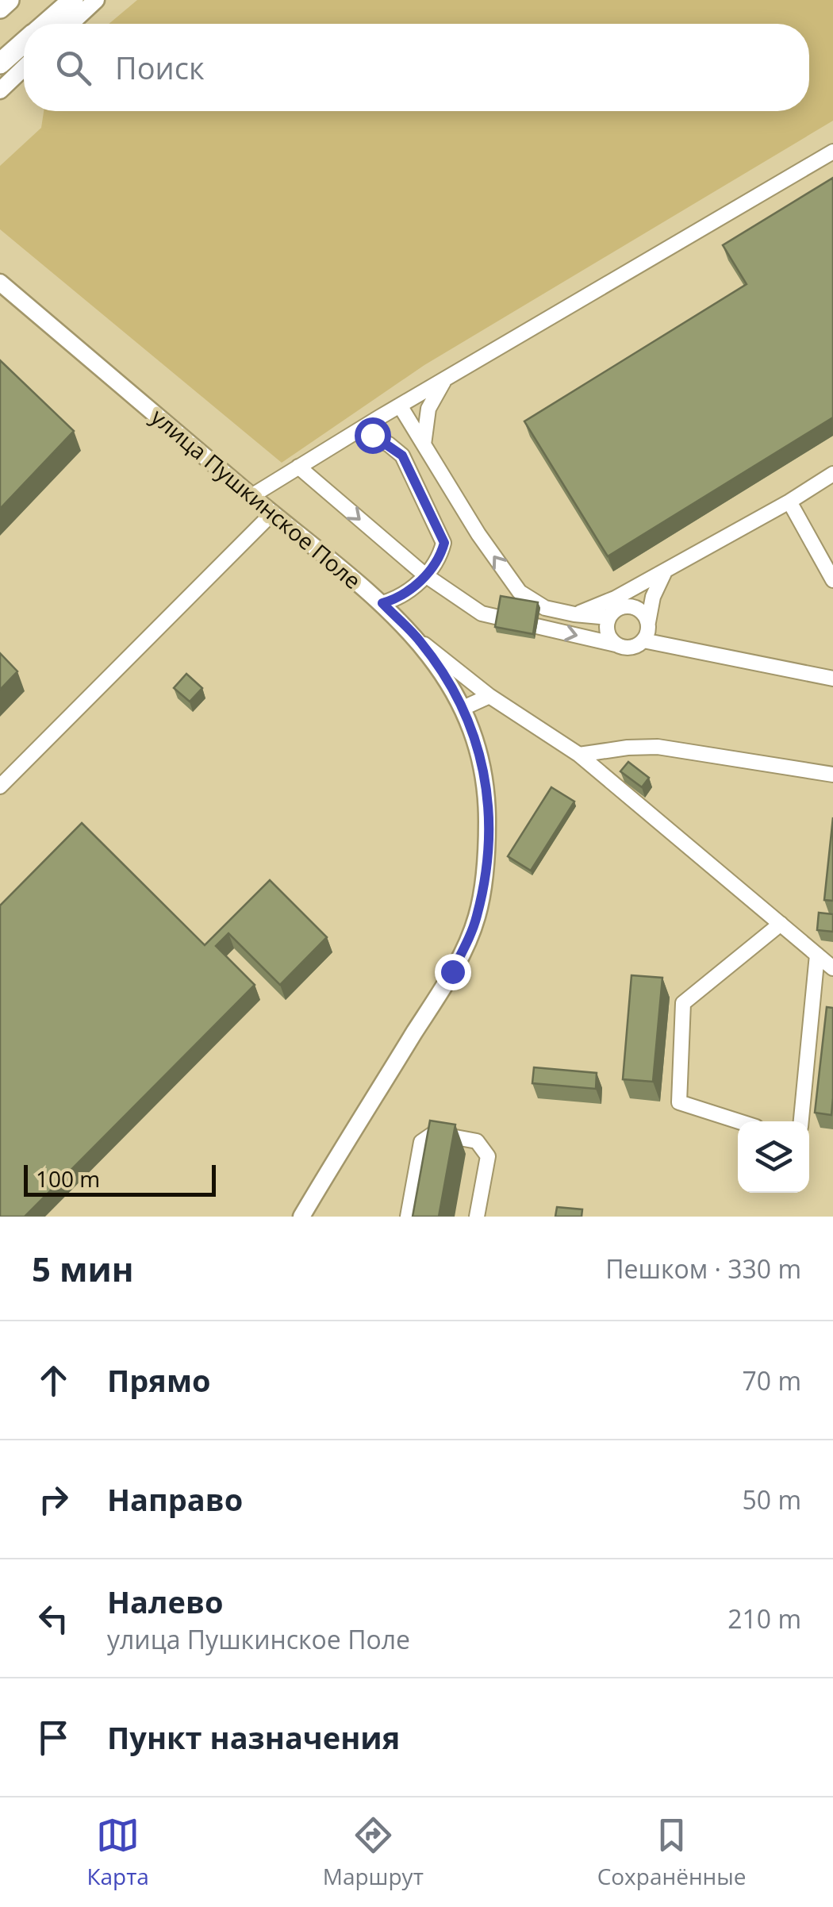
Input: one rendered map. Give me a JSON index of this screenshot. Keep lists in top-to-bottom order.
{
  "streets": {
    "main road": ["улица Пушкинское Поле"]
  },
  "scale_bar": "100 m",
  "page": {
    "search": "Поиск",
    "scale": "100 m",
    "heading": ["5 мин", "Пешком · 330 m"],
    "list": [
      ["Прямо", "70 m"],
      ["Направо", "50 m"],
      ["Налево", "улица Пушкинское Поле", "210 m"],
      "Пункт назначения"
    ],
    "nav": ["Карта", "Маршрут", "Сохранённые"]
  }
}
